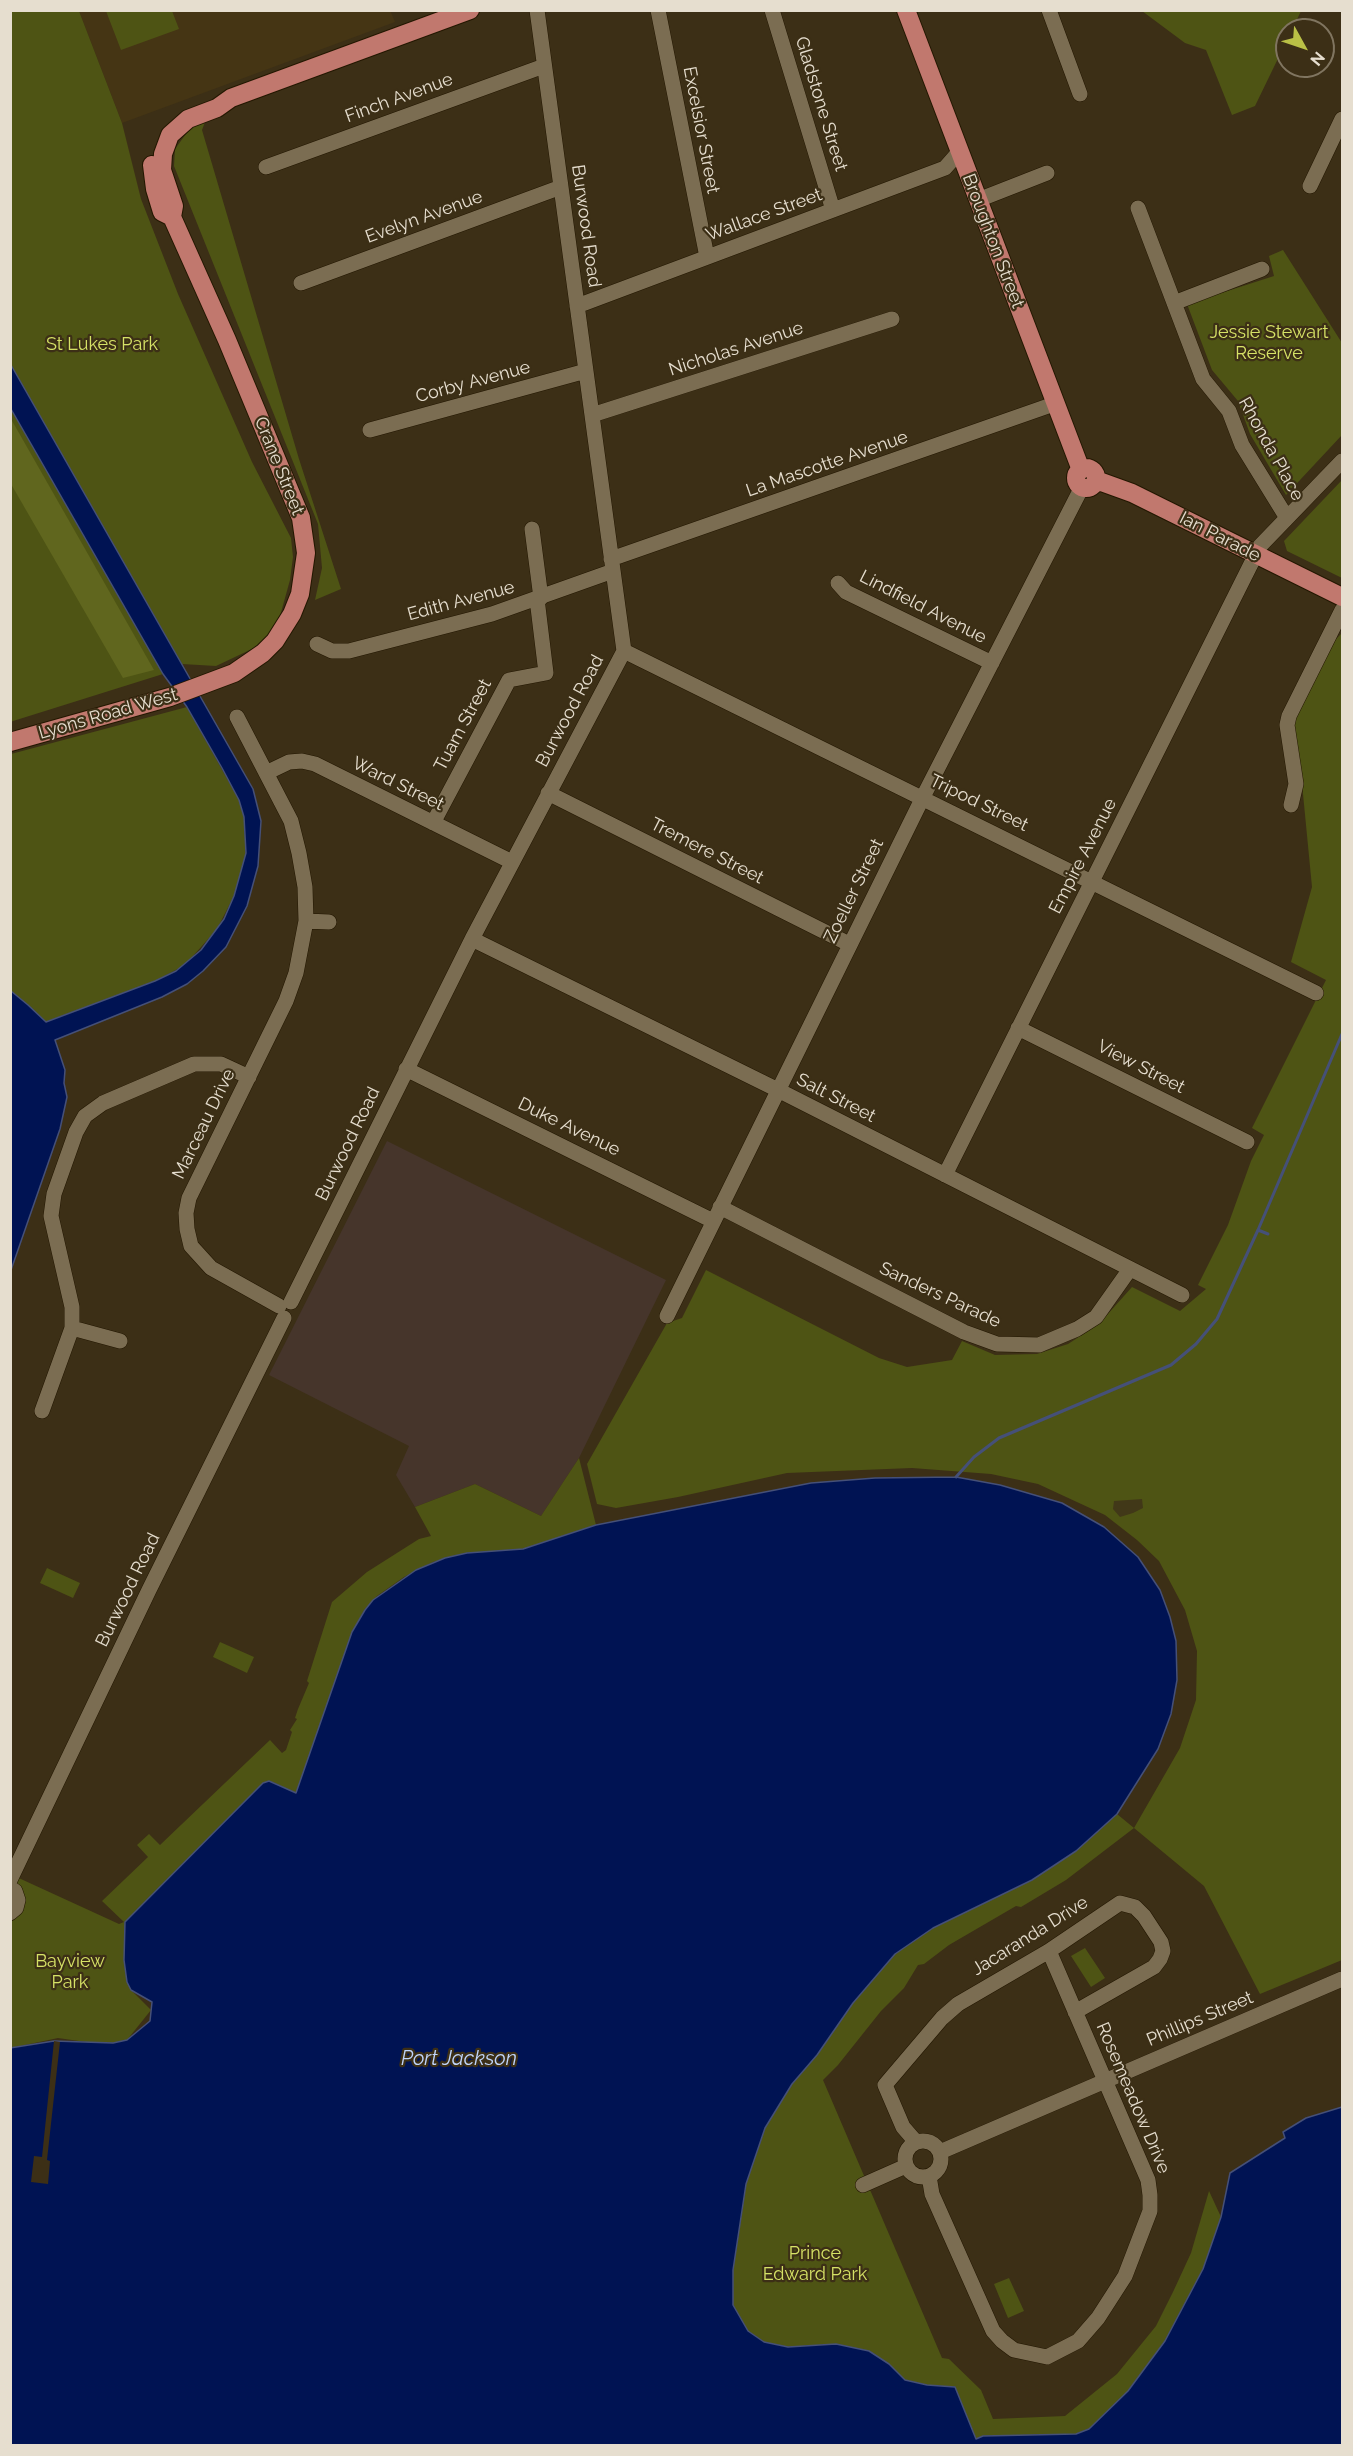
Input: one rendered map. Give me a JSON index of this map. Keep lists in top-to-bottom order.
{
  "streets": {
    "main road": [
      "Broughton Street",
      "Crane Street",
      "Ian Parade",
      "Lyons Road West"
    ],
    "street": [
      "Finch Avenue",
      "Gladstone Street",
      "Excelsior Street",
      "Wallace Street",
      "Evelyn Avenue",
      "Burwood Road",
      "Nicholas Avenue",
      "Corby Avenue",
      "Rhonda Place",
      "La Mascotte Avenue",
      "Edith Avenue",
      "Lindfield Avenue",
      "Tuam Street",
      "Ward Street",
      "Tripod Street",
      "Tremere Street",
      "Empire Avenue",
      "Zoeller Street",
      "View Street",
      "Salt Street",
      "Marceau Drive",
      "Duke Avenue",
      "Sanders Parade",
      "Jacaranda Drive",
      "Phillips Street",
      "Rosemeadow Drive"
    ]
  },
  "crossings": [
    ["Finch Avenue", "Burwood Road"],
    ["Gladstone Street", "Wallace Street"],
    ["Excelsior Street", "Wallace Street"],
    ["Wallace Street", "Burwood Road"],
    ["Wallace Street", "Broughton Street"],
    ["Evelyn Avenue", "Burwood Road"],
    ["Burwood Road", "Nicholas Avenue"],
    ["Burwood Road", "Corby Avenue"],
    ["Burwood Road", "La Mascotte Avenue"],
    ["Burwood Road", "Edith Avenue"],
    ["Burwood Road", "Ward Street"],
    ["Burwood Road", "Tripod Street"],
    ["Burwood Road", "Tremere Street"],
    ["Burwood Road", "Salt Street"],
    ["Burwood Road", "Marceau Drive"],
    ["Burwood Road", "Duke Avenue"],
    ["Broughton Street", "La Mascotte Avenue"],
    ["Broughton Street", "Ian Parade"],
    ["Broughton Street", "Zoeller Street"],
    ["Rhonda Place", "Empire Avenue"],
    ["La Mascotte Avenue", "Edith Avenue"],
    ["Crane Street", "Lyons Road West"],
    ["Ian Parade", "Empire Avenue"],
    ["Ian Parade", "Zoeller Street"],
    ["Edith Avenue", "Tuam Street"],
    ["Lindfield Avenue", "Zoeller Street"],
    ["Tuam Street", "Ward Street"],
    ["Ward Street", "Marceau Drive"],
    ["Tripod Street", "Empire Avenue"],
    ["Tripod Street", "Zoeller Street"],
    ["Tremere Street", "Zoeller Street"],
    ["Empire Avenue", "View Street"],
    ["Empire Avenue", "Salt Street"],
    ["Zoeller Street", "Salt Street"],
    ["Zoeller Street", "Duke Avenue"],
    ["Zoeller Street", "Sanders Parade"],
    ["Salt Street", "Sanders Parade"],
    ["Duke Avenue", "Sanders Parade"],
    ["Jacaranda Drive", "Phillips Street"],
    ["Jacaranda Drive", "Rosemeadow Drive"],
    ["Phillips Street", "Rosemeadow Drive"]
  ],
  "water": ["Port Jackson"],
  "parks": [
    "Jessie Stewart Reserve",
    "St Lukes Park",
    "Bayview Park",
    "Prince Edward Park"
  ],
  "north": "bottom right"
}
